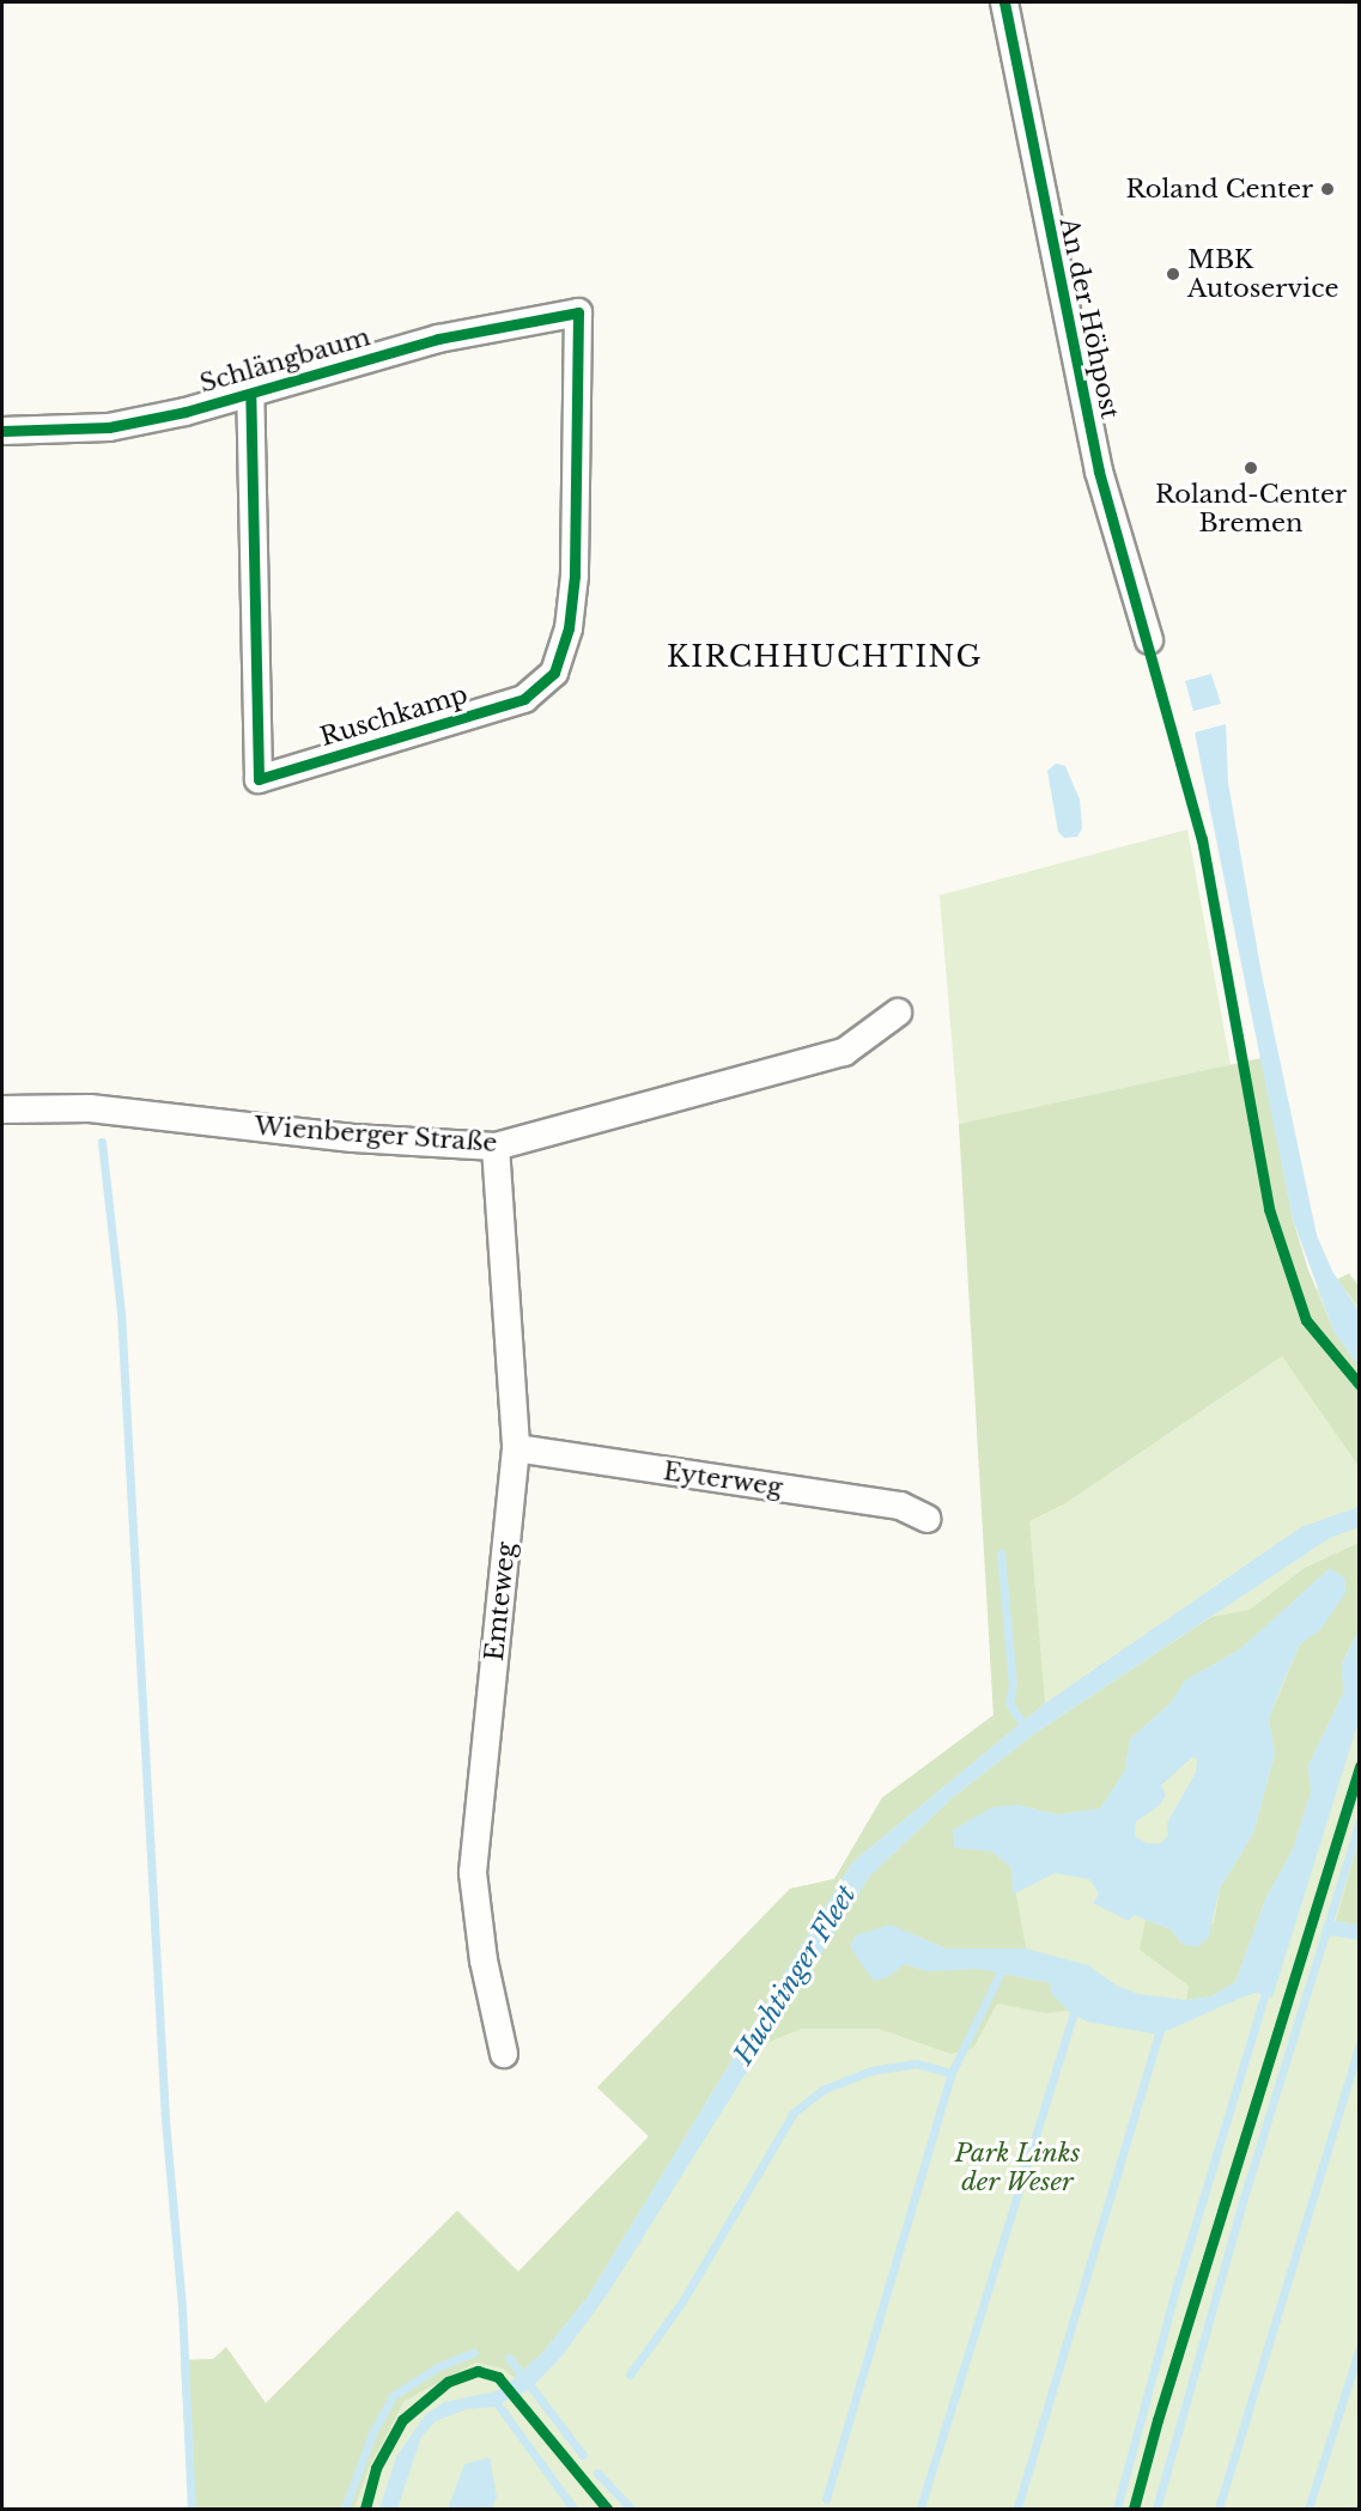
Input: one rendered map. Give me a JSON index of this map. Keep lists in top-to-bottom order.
{
  "streets": {
    "street": [
      "An der Höhpost",
      "Schlängbaum",
      "Ruschkamp",
      "Wienberger Straße",
      "Eyterweg",
      "Emteweg"
    ]
  },
  "crossings": [
    ["Schlängbaum", "Ruschkamp"],
    ["Wienberger Straße", "Emteweg"],
    ["Eyterweg", "Emteweg"]
  ],
  "districts": ["KIRCHHUCHTING"],
  "water": ["Huchtinger Fleet"],
  "parks": ["Park Links der Weser"],
  "places": ["Roland Center", "MBK Autoservice", "Roland-Center Bremen"]
}
